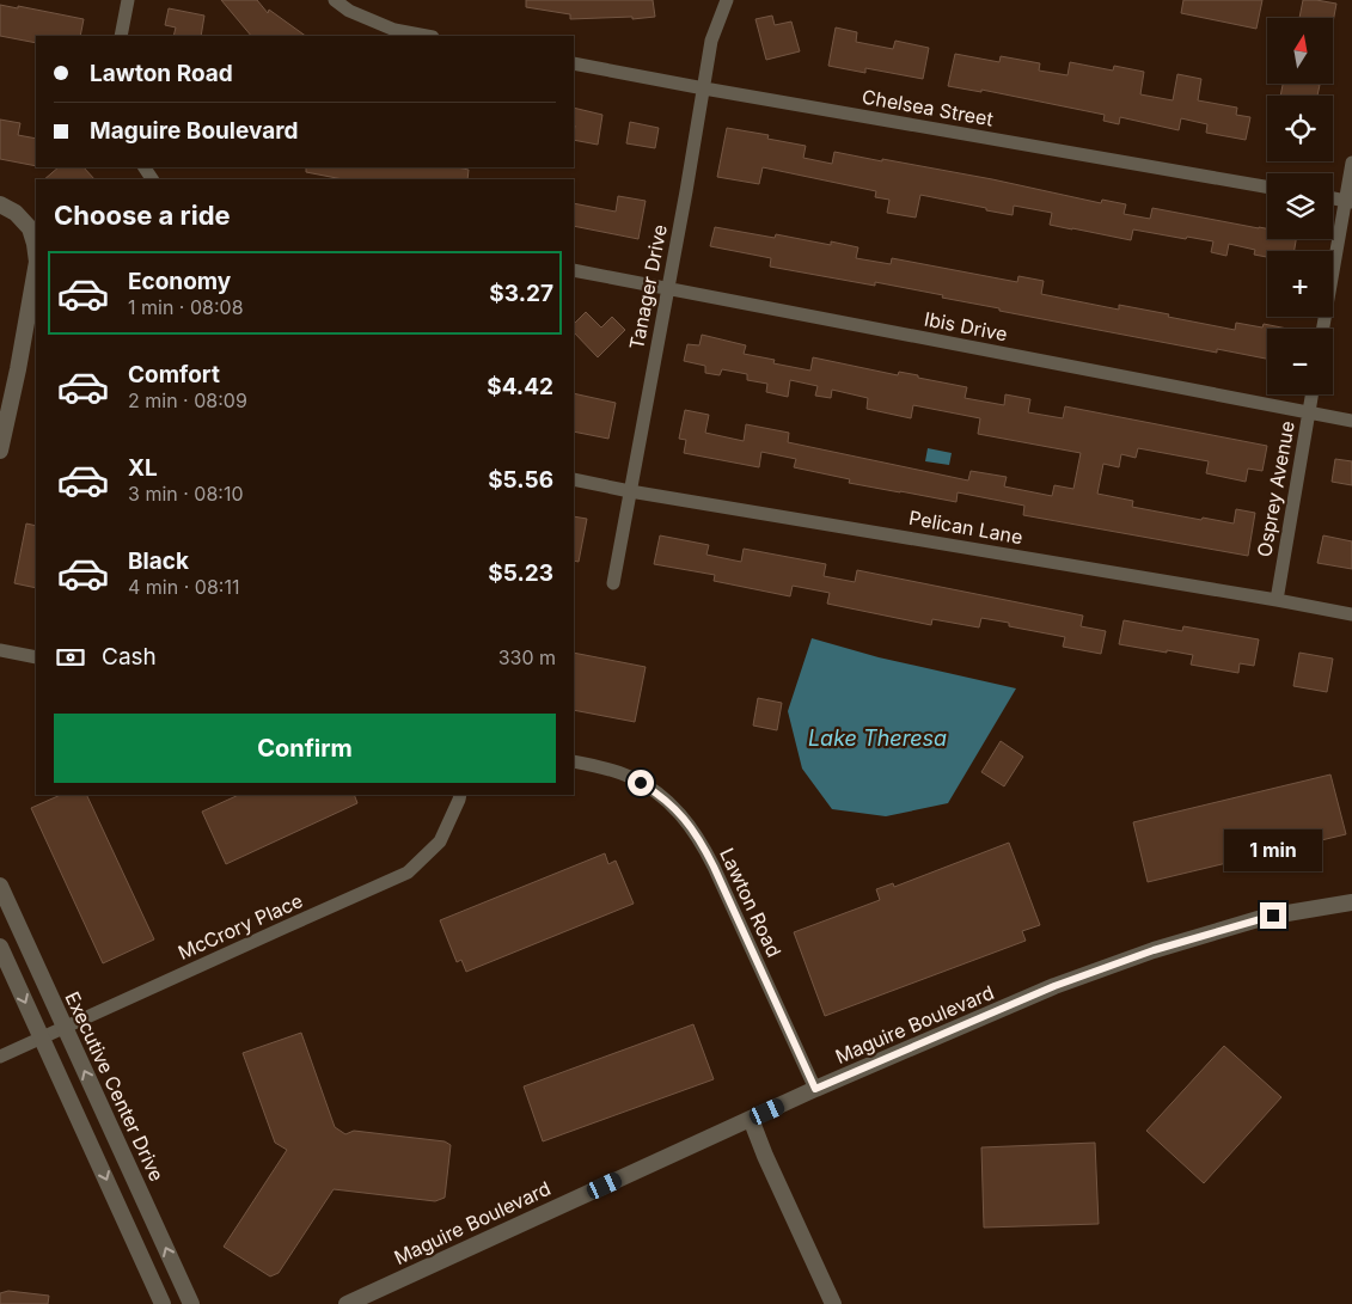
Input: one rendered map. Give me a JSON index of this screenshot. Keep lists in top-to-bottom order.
{
  "streets": {
    "street": [
      "Chelsea Street",
      "Tanager Drive",
      "Ibis Drive",
      "Osprey Avenue",
      "Pelican Lane",
      "Lawton Road",
      "McCrory Place",
      "Maguire Boulevard",
      "Executive Center Drive"
    ]
  },
  "crossings": [
    ["Chelsea Street", "Tanager Drive"],
    ["Tanager Drive", "Ibis Drive"],
    ["Tanager Drive", "Pelican Lane"],
    ["Ibis Drive", "Osprey Avenue"],
    ["Osprey Avenue", "Pelican Lane"],
    ["Lawton Road", "Maguire Boulevard"],
    ["McCrory Place", "Executive Center Drive"]
  ],
  "water": ["Lake Theresa"],
  "north": "top",
  "page": {
    "map_buttons": ["+", "−"],
    "banner": ["Lawton Road", "Maguire Boulevard"],
    "heading": "Choose a ride",
    "list": [
      {
        "name": "Economy",
        "note": "1 min · 08:08",
        "value": "$3.27"
      },
      {
        "name": "Comfort",
        "note": "2 min · 08:09",
        "value": "$4.42"
      },
      {
        "name": "XL",
        "note": "3 min · 08:10",
        "value": "$5.56"
      },
      {
        "name": "Black",
        "note": "4 min · 08:11",
        "value": "$5.23"
      }
    ],
    "pay": ["Cash", "330 m"],
    "buttons": "Confirm",
    "bubble": "1 min"
  }
}
